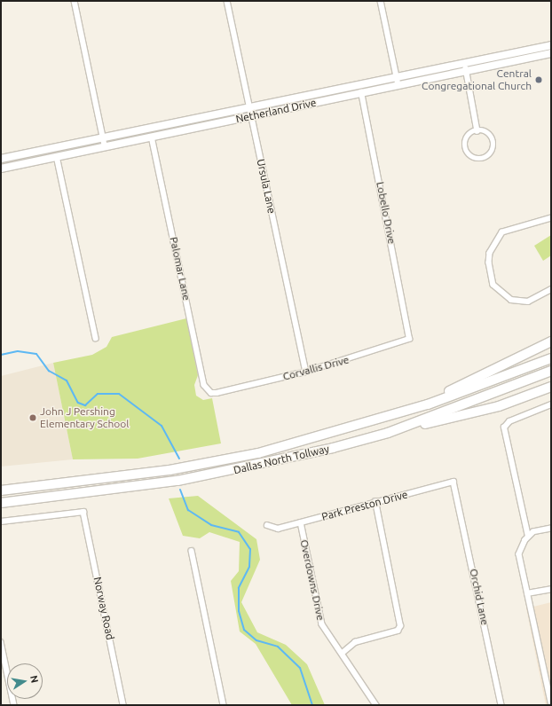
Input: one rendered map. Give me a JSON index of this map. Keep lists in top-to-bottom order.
{
  "streets": {
    "highway": ["Dallas North Tollway"],
    "street": [
      "Netherland Drive",
      "Ursula Lane",
      "Lobello Drive",
      "Palomar Lane",
      "Corvallis Drive",
      "Park Preston Drive",
      "Overdowns Drive",
      "Orchid Lane",
      "Norway Road"
    ]
  },
  "crossings": [
    ["Netherland Drive", "Ursula Lane"],
    ["Netherland Drive", "Lobello Drive"],
    ["Netherland Drive", "Palomar Lane"],
    ["Ursula Lane", "Corvallis Drive"],
    ["Lobello Drive", "Corvallis Drive"],
    ["Palomar Lane", "Corvallis Drive"],
    ["Park Preston Drive", "Overdowns Drive"],
    ["Park Preston Drive", "Orchid Lane"]
  ],
  "places": ["Central Congregational Church", "John J Pershing Elementary School"],
  "north": "right"
}
